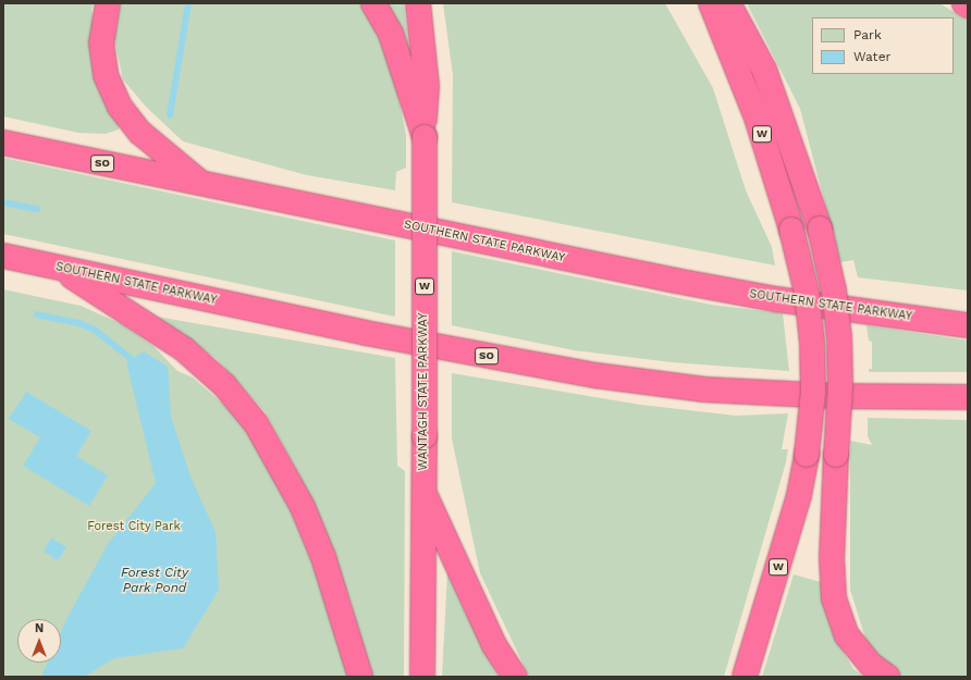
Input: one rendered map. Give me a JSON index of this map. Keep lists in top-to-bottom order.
{
  "streets": {
    "highway": [
      "W",
      "SO",
      "SOUTHERN STATE PARKWAY",
      "WANTAGH STATE PARKWAY"
    ]
  },
  "water": ["Forest City Park Pond"],
  "parks": ["Forest City Park"],
  "legend": ["Park", "Water"],
  "north": "top"
}
